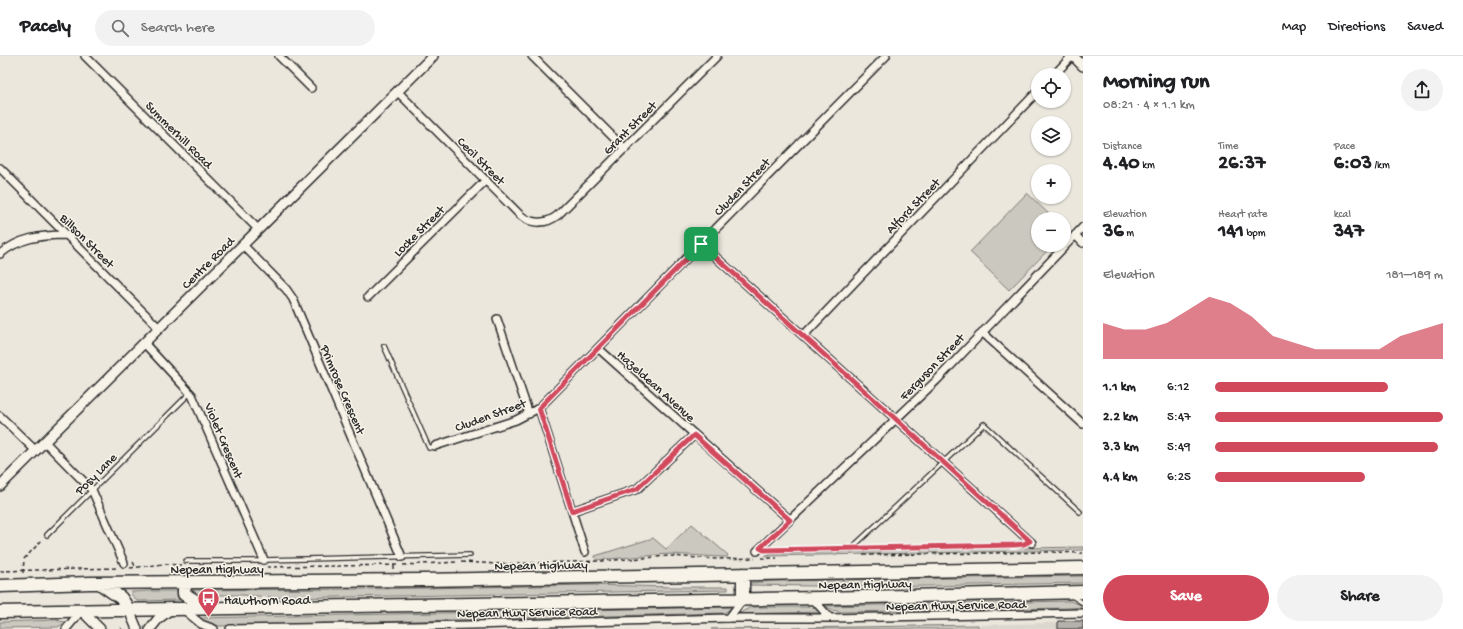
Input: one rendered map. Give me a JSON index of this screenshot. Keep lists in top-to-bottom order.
{
  "streets": {
    "highway": ["Nepean Highway"],
    "main road": ["Centre Road"],
    "street": [
      "Grant Street",
      "Summerhill Road",
      "Cecil Street",
      "Cluden Street",
      "Alford Street",
      "Locke Street",
      "Billson Street",
      "Ferguson Street",
      "Hazeldean Avenue",
      "Primrose Crescent",
      "Violet Crescent",
      "Nepean Hwy Service Road"
    ],
    "lane": ["Posy Lane"]
  },
  "crossings": [
    ["Grant Street", "Cecil Street"],
    ["Summerhill Road", "Centre Road"],
    ["Cecil Street", "Locke Street"],
    ["Cecil Street", "Centre Road"],
    ["Cluden Street", "Hazeldean Avenue"],
    ["Billson Street", "Centre Road"],
    ["Centre Road", "Primrose Crescent"],
    ["Centre Road", "Violet Crescent"],
    ["Ferguson Street", "Hazeldean Avenue"],
    ["Violet Crescent", "Posy Lane"]
  ],
  "places": {
    "bus stop": ["Hawthorn Road"]
  },
  "page": {
    "header": "Pacely",
    "search": "Search here",
    "nav": ["Map", "Directions", "Saved"],
    "heading": ["Morning run", "08:21 · 4 × 1.1 km"],
    "map_buttons": ["+", "−"],
    "stats": [
      ["Distance", "4.40 km"],
      ["Time", "26:37"],
      ["Pace", "6:03 /km"],
      ["Elevation", "36 m"],
      ["Heart rate", "141 bpm"],
      ["kcal", "347"]
    ],
    "chart": ["Elevation", "181–189 m"],
    "list": [
      {
        "name": "1.1 km",
        "note": "6:12"
      },
      {
        "name": "2.2 km",
        "note": "5:47"
      },
      {
        "name": "3.3 km",
        "note": "5:49"
      },
      {
        "name": "4.4 km",
        "note": "6:25"
      }
    ],
    "buttons": ["Save", "Share"]
  }
}
